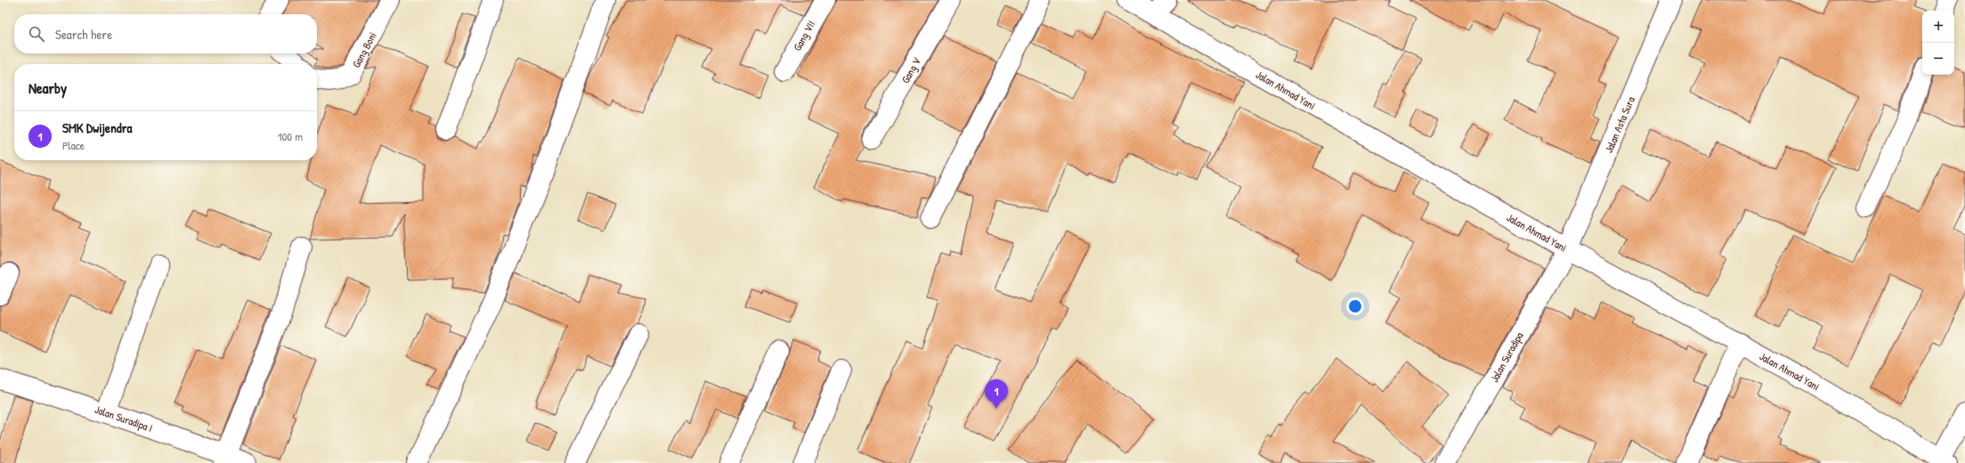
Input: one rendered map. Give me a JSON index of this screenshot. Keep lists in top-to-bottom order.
{
  "streets": {
    "street": [
      "Gang VII",
      "Gang Boni",
      "Gang V",
      "Jalan Ahmad Yani",
      "Jalan Asta Sura",
      "Jalan Suradipa",
      "Jalan Suradipa I"
    ]
  },
  "crossings": [
    ["Jalan Ahmad Yani", "Jalan Asta Sura"],
    ["Jalan Ahmad Yani", "Jalan Suradipa"],
    ["Jalan Asta Sura", "Jalan Suradipa"]
  ],
  "page": {
    "map_buttons": ["+", "−"],
    "search": "Search here",
    "heading": "Nearby",
    "list": [
      {
        "mark": "1",
        "name": "SMK Dwijendra",
        "note": "Place",
        "value": "100 m"
      }
    ],
    "pins": "1"
  }
}
